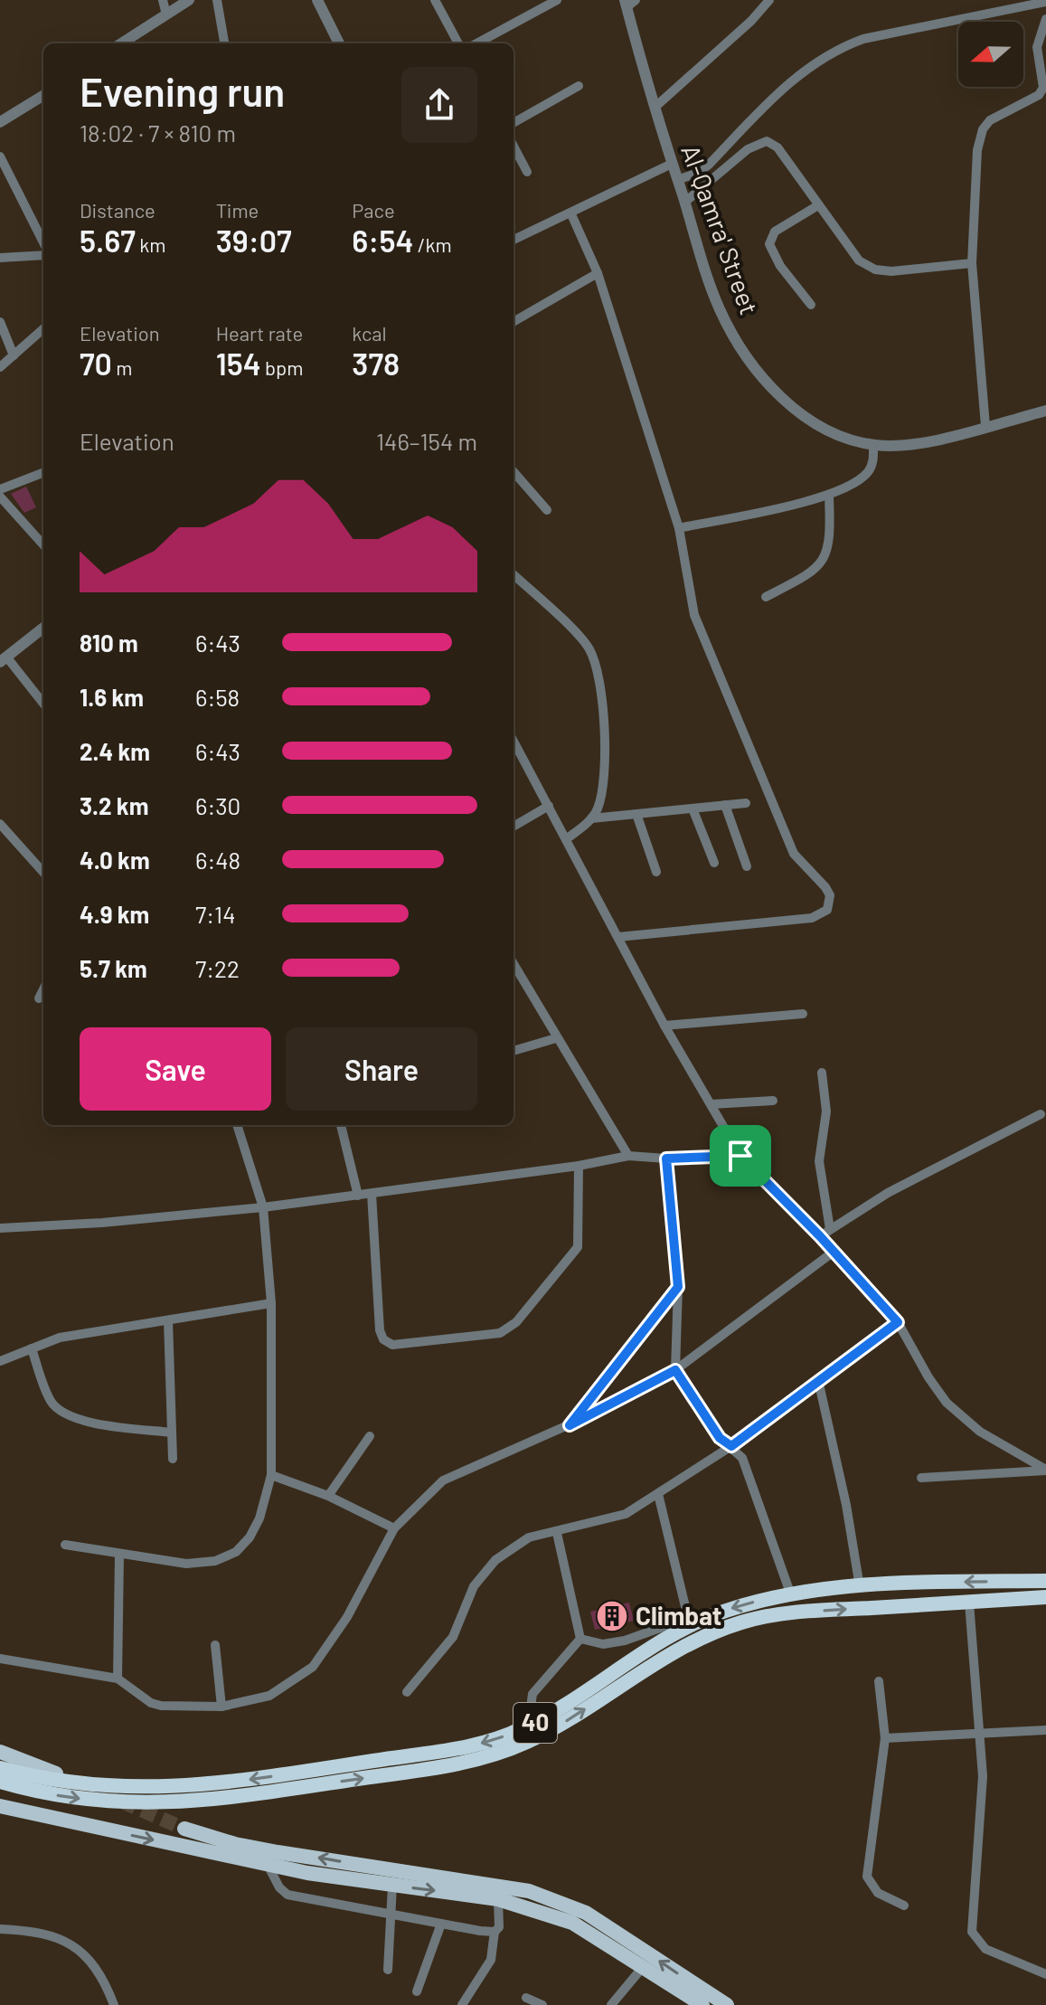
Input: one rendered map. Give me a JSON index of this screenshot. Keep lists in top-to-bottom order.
{
  "streets": {
    "highway": ["40"],
    "street": ["Al-Qamra' Street"]
  },
  "places": {
    "building": ["Climbat"]
  },
  "north": "left",
  "page": {
    "heading": ["Evening run", "18:02 · 7 × 810 m"],
    "stats": [
      ["Distance", "5.67 km"],
      ["Time", "39:07"],
      ["Pace", "6:54 /km"],
      ["Elevation", "70 m"],
      ["Heart rate", "154 bpm"],
      ["kcal", "378"]
    ],
    "chart": ["Elevation", "146–154 m"],
    "list": [
      {
        "name": "810 m",
        "note": "6:43"
      },
      {
        "name": "1.6 km",
        "note": "6:58"
      },
      {
        "name": "2.4 km",
        "note": "6:43"
      },
      {
        "name": "3.2 km",
        "note": "6:30"
      },
      {
        "name": "4.0 km",
        "note": "6:48"
      },
      {
        "name": "4.9 km",
        "note": "7:14"
      },
      {
        "name": "5.7 km",
        "note": "7:22"
      }
    ],
    "buttons": ["Save", "Share"]
  }
}
